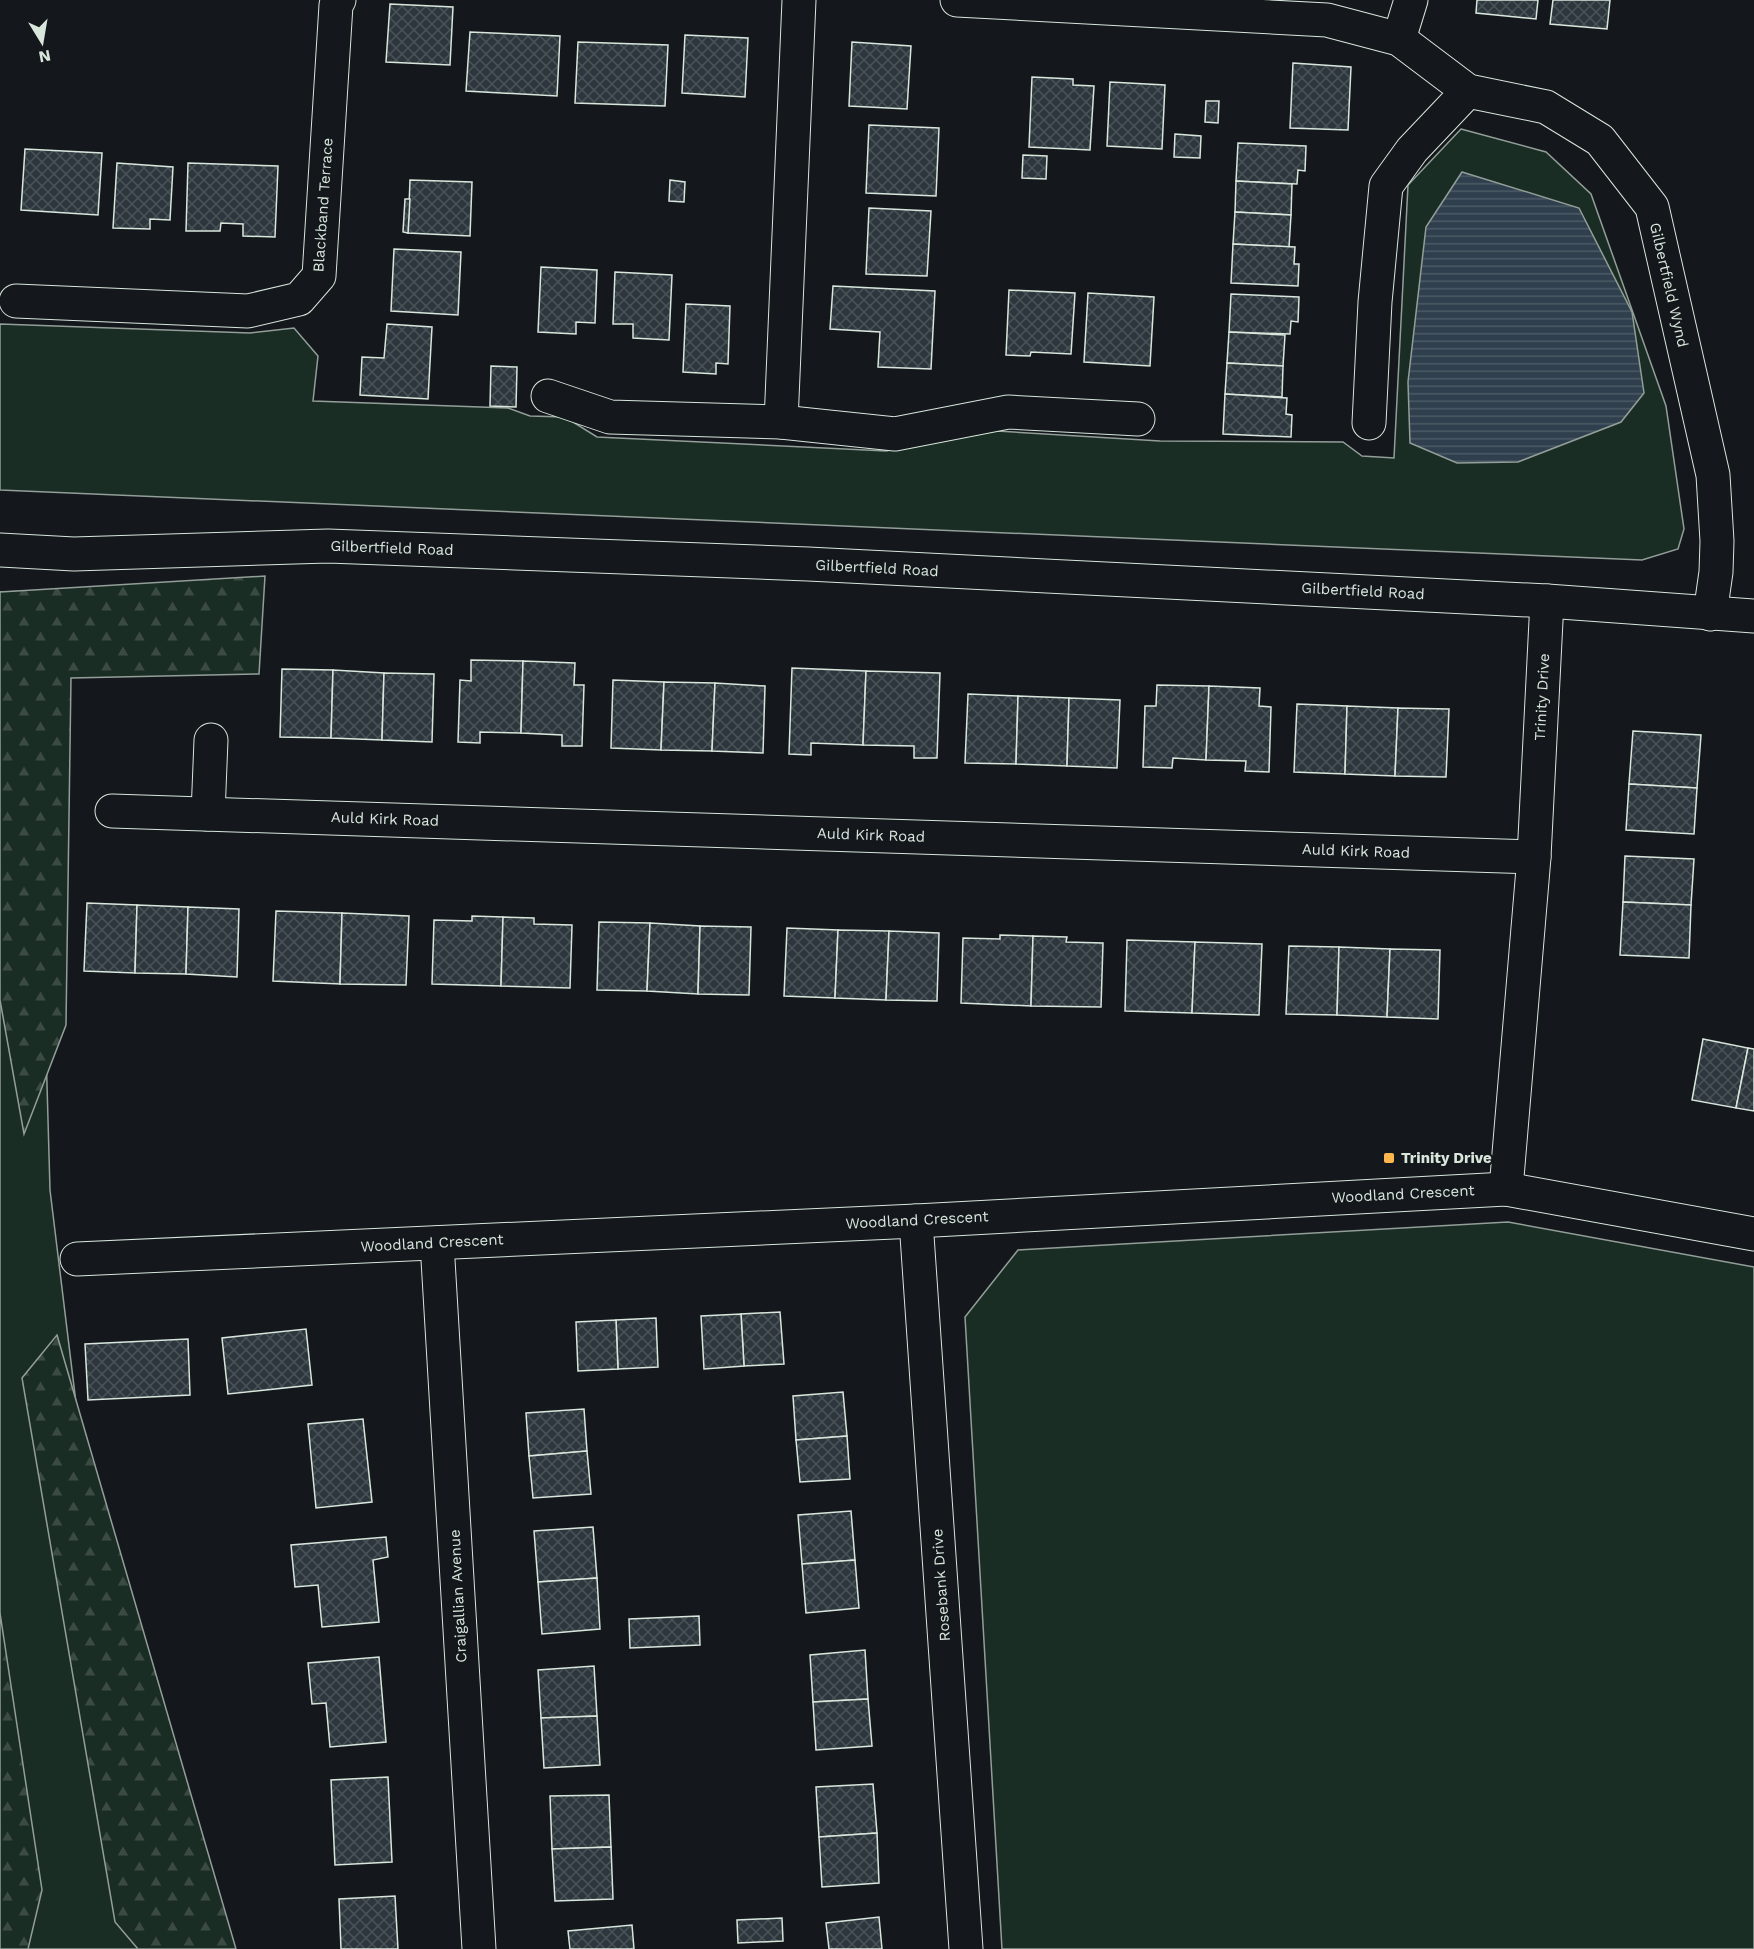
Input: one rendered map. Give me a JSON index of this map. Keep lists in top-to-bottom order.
{
  "streets": {
    "street": [
      "Blackband Terrace",
      "Gilbertfield Wynd",
      "Gilbertfield Road",
      "Trinity Drive",
      "Auld Kirk Road",
      "Woodland Crescent",
      "Rosebank Drive",
      "Craigallian Avenue"
    ]
  },
  "crossings": [
    ["Gilbertfield Wynd", "Gilbertfield Road"],
    ["Gilbertfield Road", "Trinity Drive"],
    ["Trinity Drive", "Auld Kirk Road"],
    ["Trinity Drive", "Woodland Crescent"],
    ["Woodland Crescent", "Rosebank Drive"],
    ["Woodland Crescent", "Craigallian Avenue"]
  ],
  "places": {
    "transit": ["Trinity Drive"]
  },
  "north": "bottom"
}
